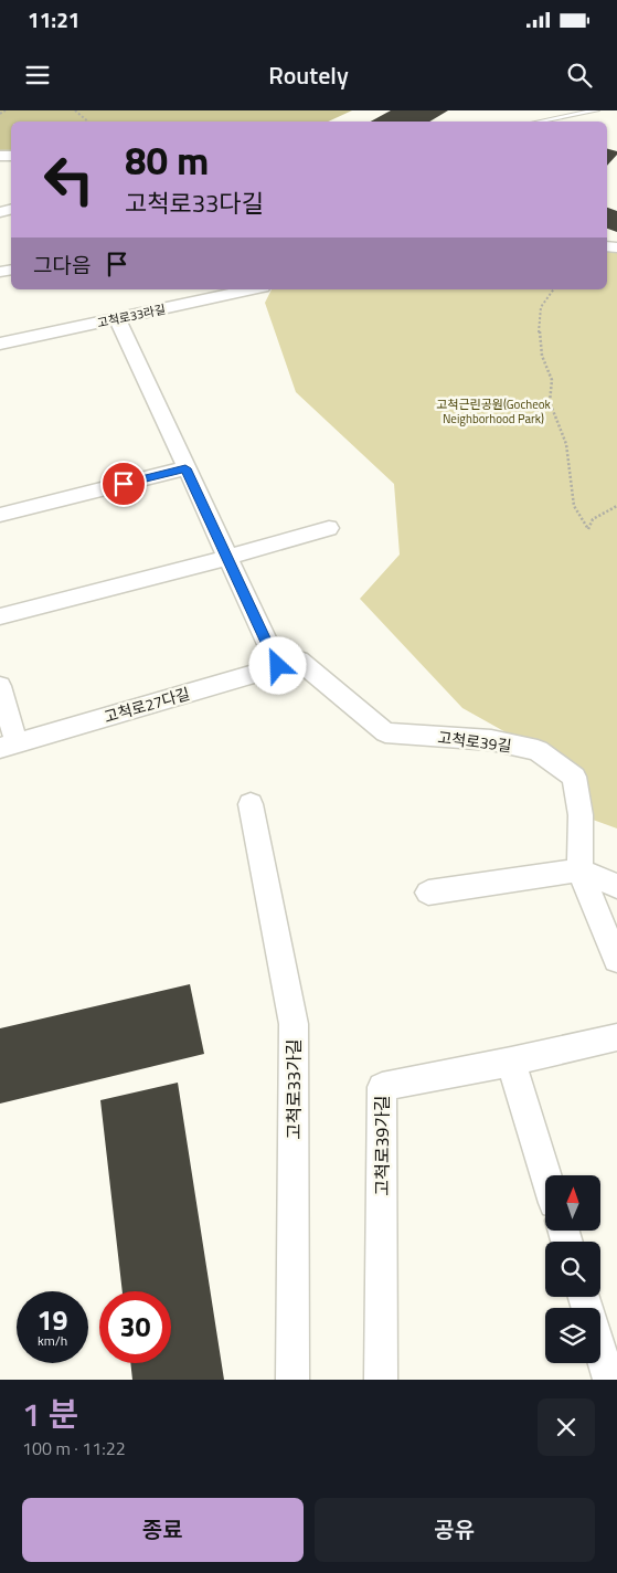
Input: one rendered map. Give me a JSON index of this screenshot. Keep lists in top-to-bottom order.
{
  "streets": {
    "street": [
      "고척로33라길",
      "고척로27다길",
      "고척로39길",
      "고척로33가길",
      "고척로39가길"
    ]
  },
  "crossings": [
    ["고척로27다길", "고척로39길"]
  ],
  "parks": ["고척근린공원(Gocheok Neighborhood Park)"],
  "north": "top",
  "page": {
    "status": "11:21",
    "header": "Routely",
    "turn": ["80 m", "고척로33다길"],
    "then": "그다음",
    "speed": "19 km/h",
    "limit": "30",
    "heading": ["1 분", "100 m · 11:22"],
    "buttons": ["종료", "공유"]
  }
}
